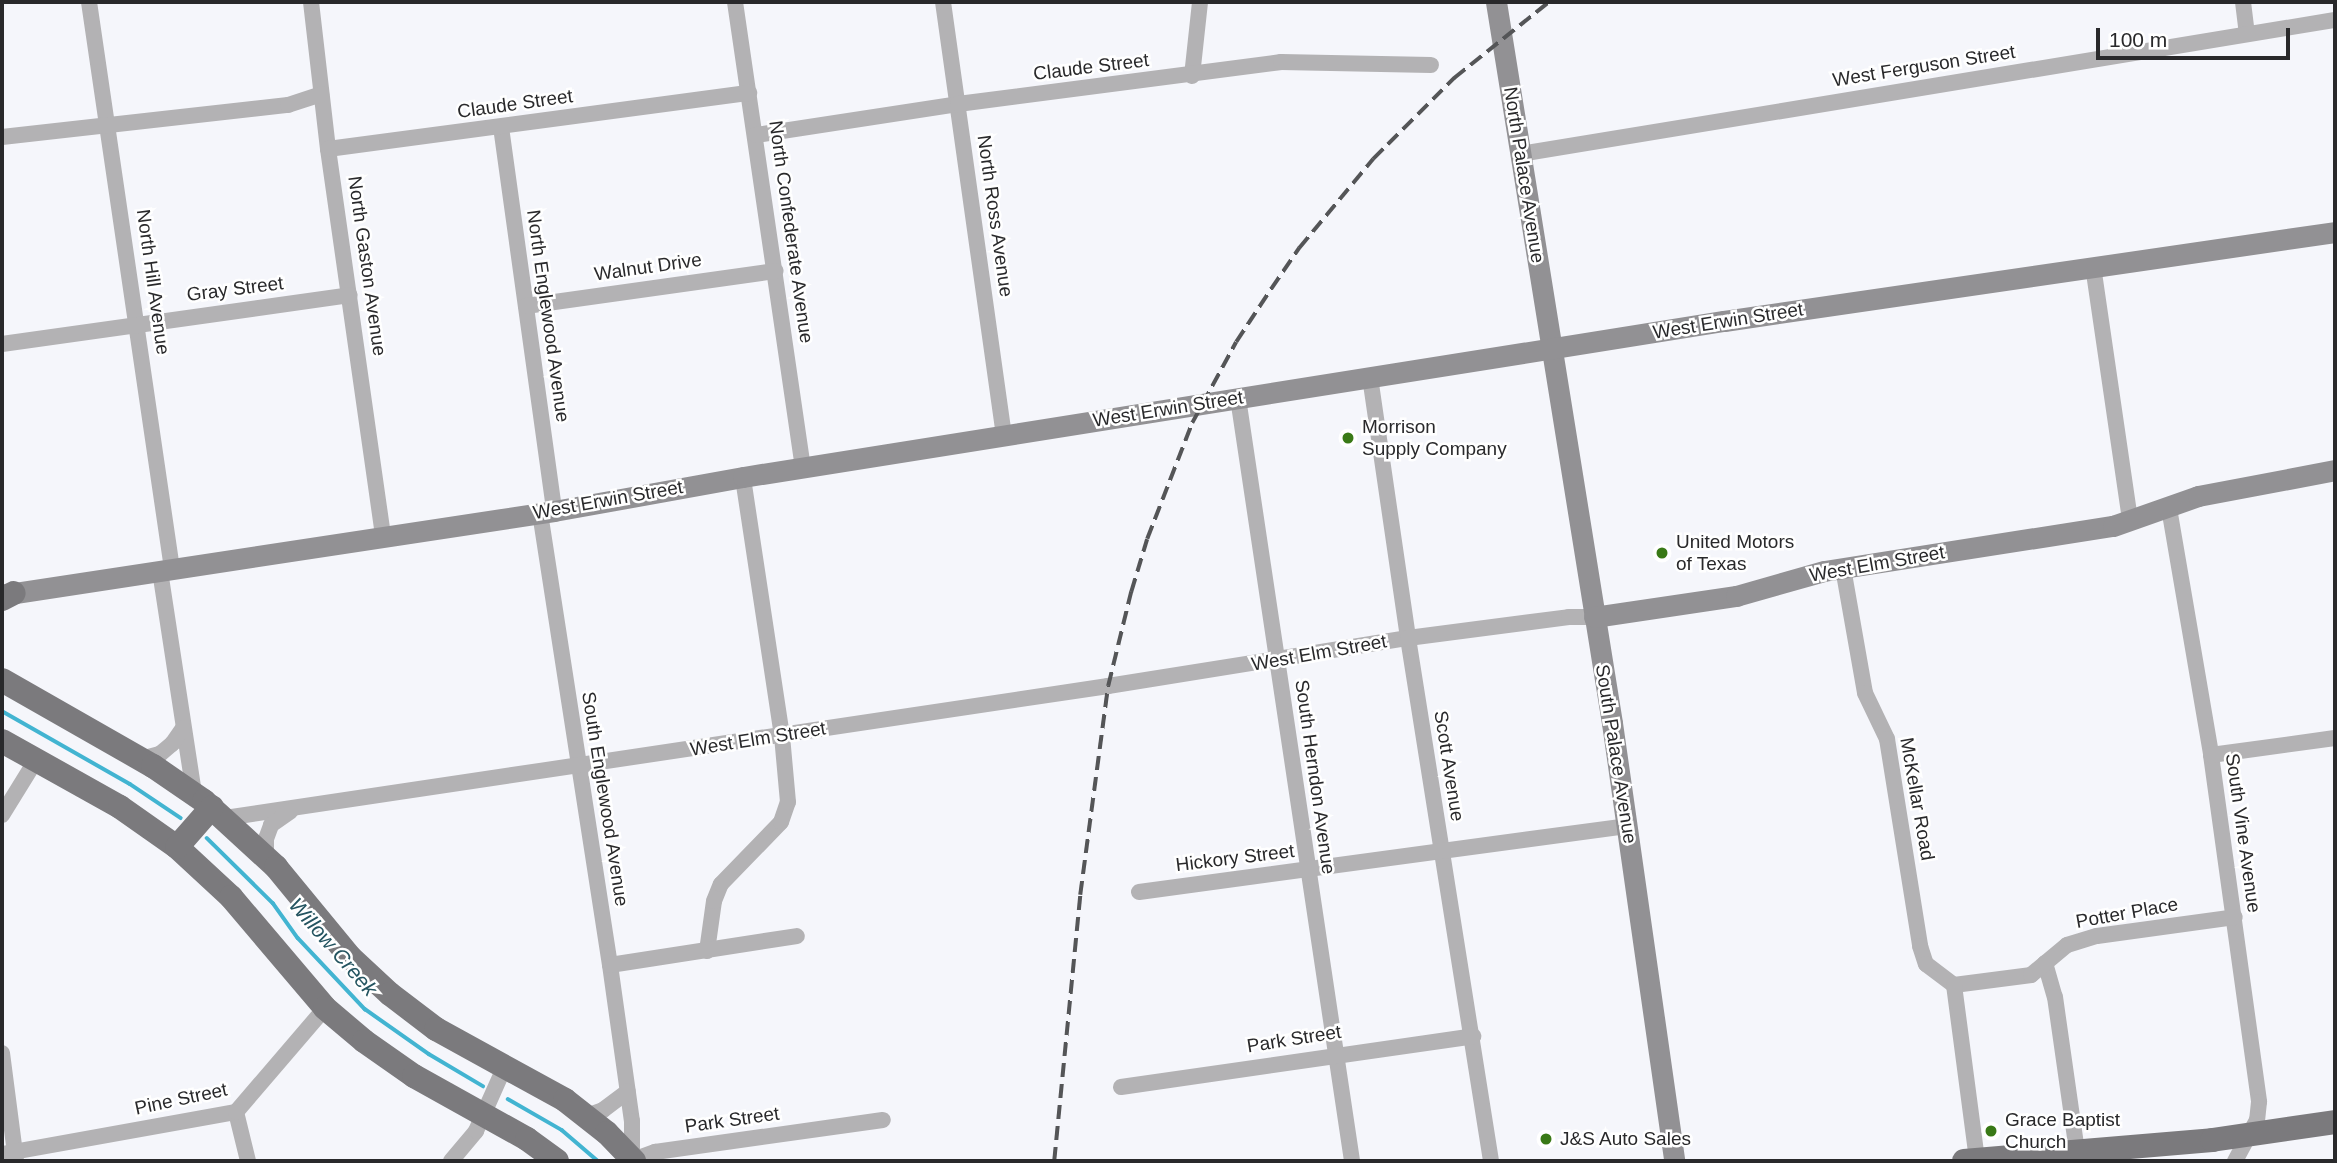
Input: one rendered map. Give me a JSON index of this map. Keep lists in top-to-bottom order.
{
  "streets": {
    "main road": [
      "North Palace Avenue",
      "West Erwin Street",
      "West Elm Street",
      "South Palace Avenue"
    ],
    "street": [
      "West Ferguson Street",
      "Claude Street",
      "North Ross Avenue",
      "North Confederate Avenue",
      "North Gaston Avenue",
      "Walnut Drive",
      "North Hill Avenue",
      "Gray Street",
      "North Englewood Avenue",
      "Scott Avenue",
      "South Herndon Avenue",
      "South Englewood Avenue",
      "McKellar Road",
      "South Vine Avenue",
      "Hickory Street",
      "Potter Place",
      "Park Street",
      "Pine Street"
    ]
  },
  "crossings": [
    ["West Ferguson Street", "North Palace Avenue"],
    ["Claude Street", "North Ross Avenue"],
    ["Claude Street", "North Confederate Avenue"],
    ["Claude Street", "North Gaston Avenue"],
    ["Claude Street", "North Englewood Avenue"],
    ["North Palace Avenue", "West Erwin Street"],
    ["North Palace Avenue", "South Palace Avenue"],
    ["North Ross Avenue", "West Erwin Street"],
    ["North Confederate Avenue", "Walnut Drive"],
    ["North Confederate Avenue", "West Erwin Street"],
    ["North Gaston Avenue", "Gray Street"],
    ["North Gaston Avenue", "West Erwin Street"],
    ["Walnut Drive", "North Englewood Avenue"],
    ["North Hill Avenue", "Gray Street"],
    ["North Hill Avenue", "West Erwin Street"],
    ["North Hill Avenue", "West Elm Street"],
    ["North Englewood Avenue", "West Erwin Street"],
    ["North Englewood Avenue", "South Englewood Avenue"],
    ["West Erwin Street", "South Palace Avenue"],
    ["West Erwin Street", "Scott Avenue"],
    ["West Erwin Street", "South Herndon Avenue"],
    ["West Erwin Street", "South Englewood Avenue"],
    ["West Elm Street", "South Palace Avenue"],
    ["West Elm Street", "Scott Avenue"],
    ["West Elm Street", "South Herndon Avenue"],
    ["West Elm Street", "South Englewood Avenue"],
    ["West Elm Street", "McKellar Road"],
    ["West Elm Street", "South Vine Avenue"],
    ["South Palace Avenue", "Hickory Street"],
    ["Scott Avenue", "Hickory Street"],
    ["Scott Avenue", "Park Street"],
    ["South Herndon Avenue", "Hickory Street"],
    ["South Herndon Avenue", "Park Street"],
    ["South Englewood Avenue", "Park Street"],
    ["McKellar Road", "Potter Place"],
    ["South Vine Avenue", "Potter Place"]
  ],
  "water": ["Willow Creek"],
  "places": [
    "Morrison Supply Company",
    "United Motors of Texas",
    "Grace Baptist Church",
    "J&S Auto Sales"
  ],
  "scale_bar": "100 m"
}
